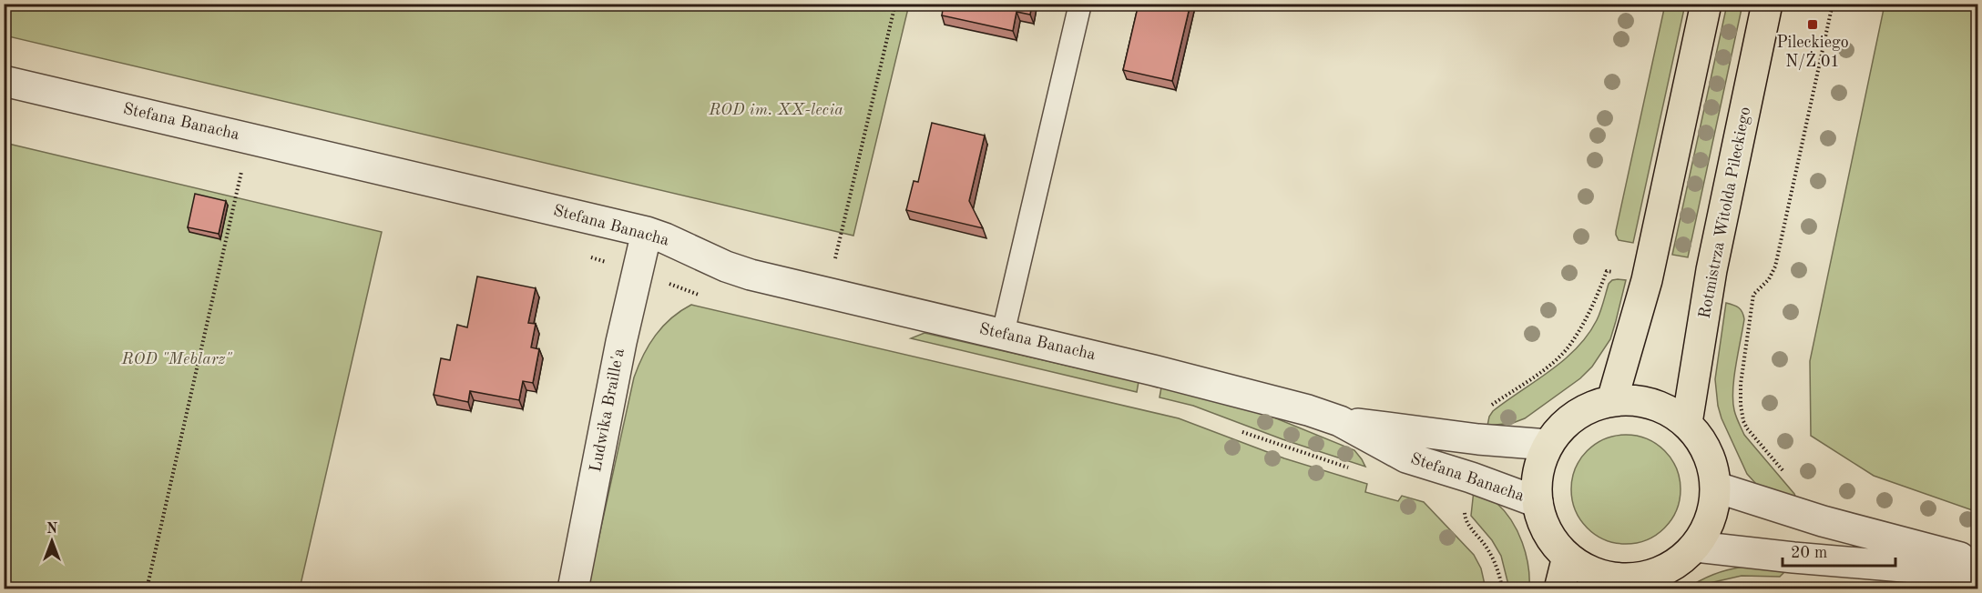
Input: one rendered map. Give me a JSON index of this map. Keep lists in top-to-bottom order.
{
  "streets": {
    "main road": ["Rotmistrza Witolda Pileckiego"],
    "street": ["Stefana Banacha", "Ludwika Braille'a"]
  },
  "crossings": [
    ["Stefana Banacha", "Rotmistrza Witolda Pileckiego"],
    ["Stefana Banacha", "Ludwika Braille'a"]
  ],
  "parks": ["ROD im. XX-lecia", "ROD \"Meblarz\""],
  "places": {
    "transit": ["Pileckiego N/Ż 01"]
  },
  "scale_bar": "20 m",
  "north": "top"
}
